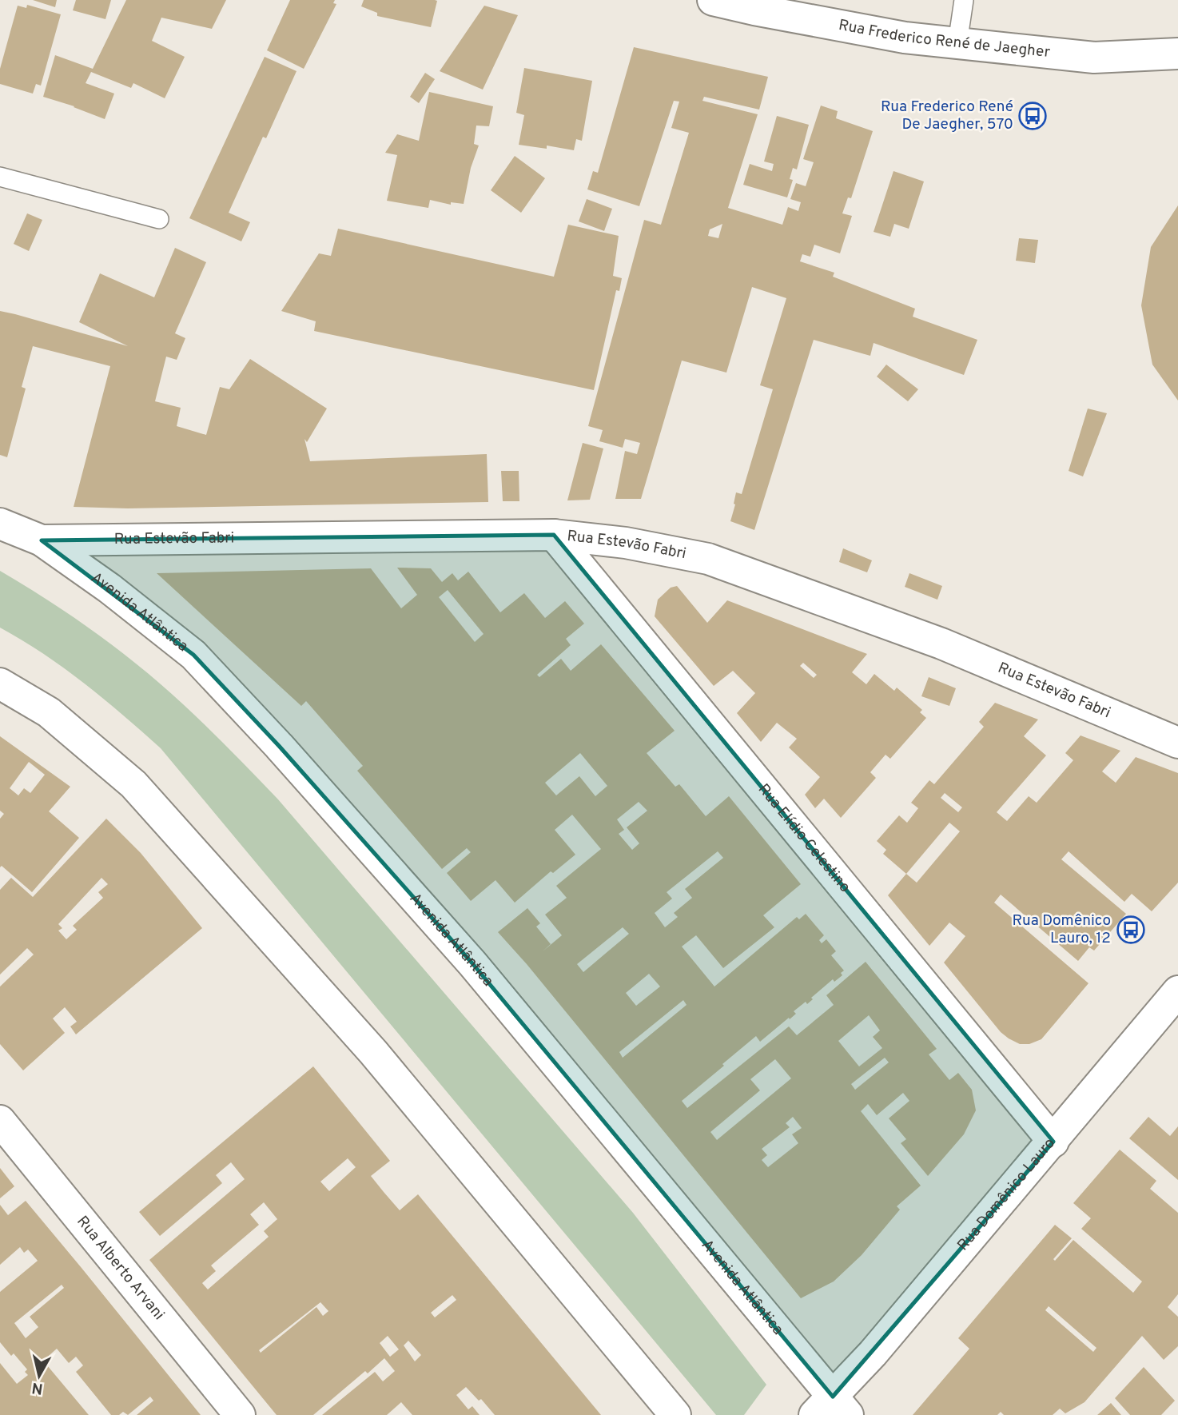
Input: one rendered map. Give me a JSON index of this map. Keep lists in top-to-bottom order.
{
  "streets": {
    "street": [
      "Rua Frederico René de Jaegher",
      "Rua Estevão Fabri",
      "Avenida Atlântica",
      "Rua Elídio Celestino",
      "Rua Domênico Lauro",
      "Rua Alberto Arvani"
    ]
  },
  "crossings": [
    ["Rua Estevão Fabri", "Avenida Atlântica"],
    ["Rua Estevão Fabri", "Rua Elídio Celestino"],
    ["Avenida Atlântica", "Rua Domênico Lauro"],
    ["Rua Elídio Celestino", "Rua Domênico Lauro"]
  ],
  "places": {
    "bus stop": ["Rua Frederico René De Jaegher, 570", "Rua Domênico Lauro, 12"]
  },
  "north": "bottom"
}
